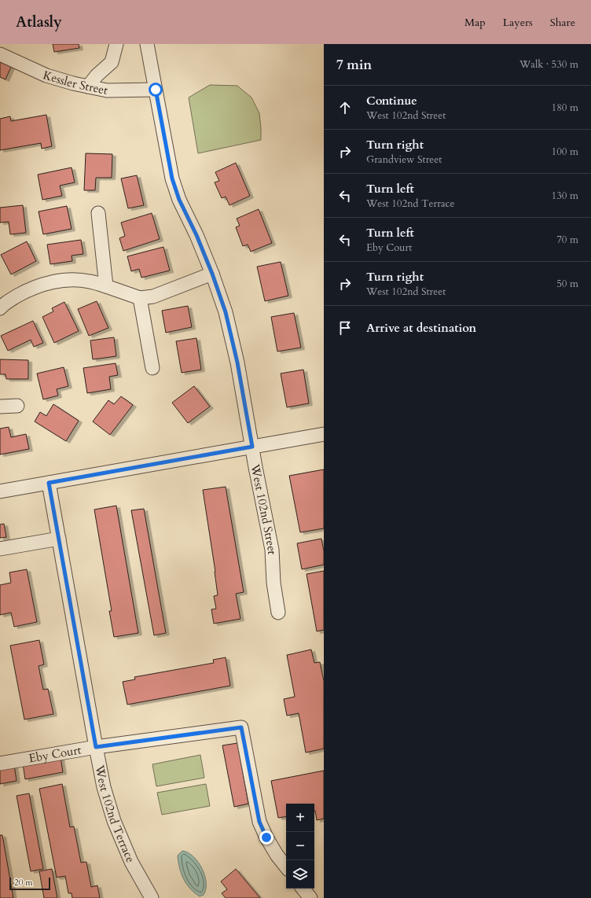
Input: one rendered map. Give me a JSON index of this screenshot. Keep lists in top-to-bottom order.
{
  "streets": {
    "street": [
      "Kessler Street",
      "West 102nd Street",
      "Eby Court",
      "West 102nd Terrace"
    ]
  },
  "crossings": [
    ["Kessler Street", "West 102nd Street"],
    ["Eby Court", "West 102nd Terrace"]
  ],
  "scale_bar": "20 m",
  "page": {
    "header": "Atlasly",
    "nav": ["Map", "Layers", "Share"],
    "heading": ["7 min", "Walk · 530 m"],
    "list": [
      ["Continue", "West 102nd Street", "180 m"],
      ["Turn right", "Grandview Street", "100 m"],
      ["Turn left", "West 102nd Terrace", "130 m"],
      ["Turn left", "Eby Court", "70 m"],
      ["Turn right", "West 102nd Street", "50 m"],
      "Arrive at destination"
    ],
    "map_buttons": ["+", "−"],
    "scale": "20 m"
  }
}
